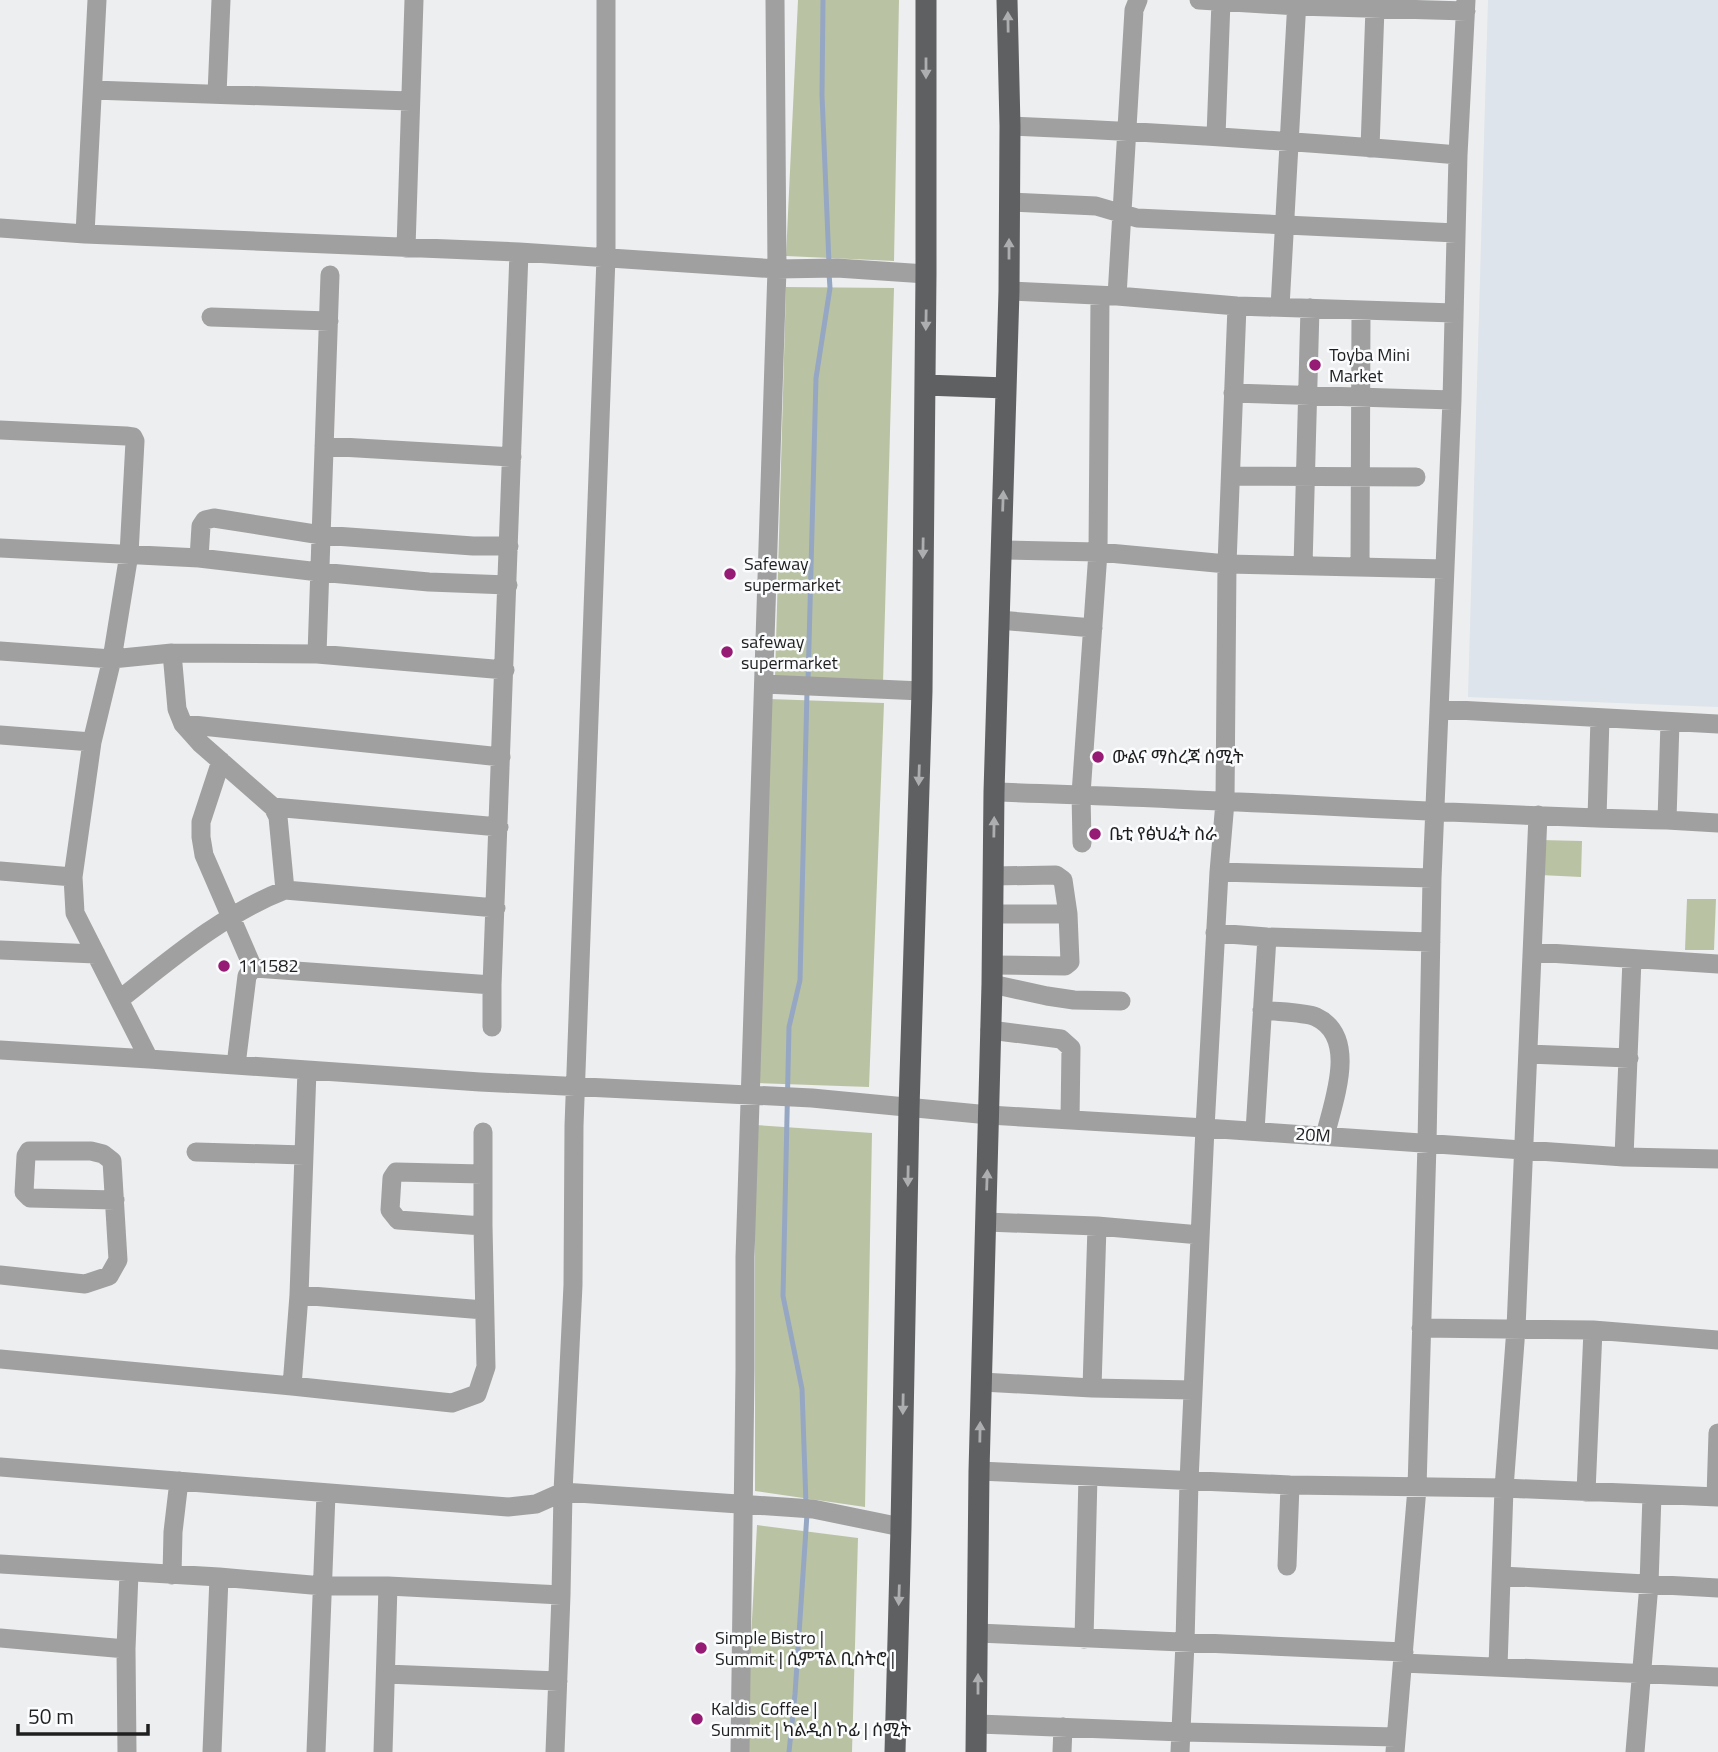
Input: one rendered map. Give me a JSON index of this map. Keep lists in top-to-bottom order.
{
  "streets": {
    "street": ["20M"]
  },
  "places": [
    "Toyba Mini Market",
    "Safeway supermarket",
    "safeway supermarket",
    "ውልና ማስረጃ ሰሚት",
    "ቤቲ የፅህፈት ስራ",
    "111582",
    "Simple Bistro | Summit | ሲምፕል ቢስትሮ |",
    "Kaldis Coffee | Summit | ካልዲስ ኮፊ | ሰሚት"
  ],
  "scale_bar": "50 m"
}
